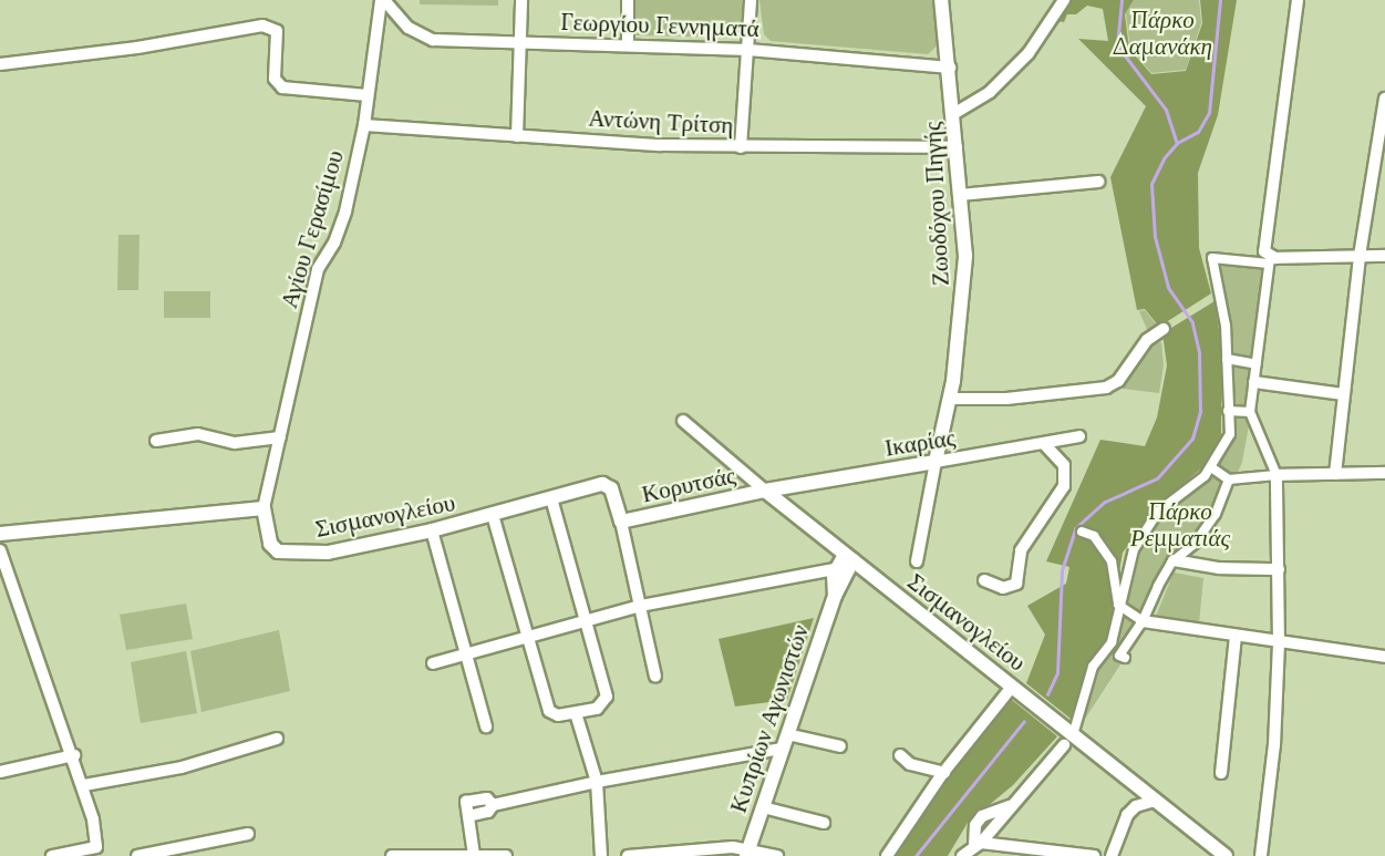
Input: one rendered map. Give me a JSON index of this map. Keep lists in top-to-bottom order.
{
  "streets": {
    "street": [
      "Γεωργίου Γεννηματά",
      "Αντώνη Τρίτση",
      "Ζωοδόχου Πηγής",
      "Αγίου Γερασίμου",
      "Ικαρίας",
      "Κορυτσάς",
      "Σισμανογλείου",
      "Κυπρίων Αγωνιστών"
    ]
  },
  "crossings": [
    ["Γεωργίου Γεννηματά", "Ζωοδόχου Πηγής"],
    ["Γεωργίου Γεννηματά", "Αγίου Γερασίμου"],
    ["Αντώνη Τρίτση", "Ζωοδόχου Πηγής"],
    ["Αντώνη Τρίτση", "Αγίου Γερασίμου"],
    ["Ζωοδόχου Πηγής", "Ικαρίας"],
    ["Αγίου Γερασίμου", "Σισμανογλείου"],
    ["Ικαρίας", "Κορυτσάς"],
    ["Ικαρίας", "Σισμανογλείου"],
    ["Κορυτσάς", "Σισμανογλείου"],
    ["Σισμανογλείου", "Κυπρίων Αγωνιστών"]
  ],
  "parks": ["Πάρκο Δαμανάκη", "Πάρκο Ρεμματιάς"]
}
